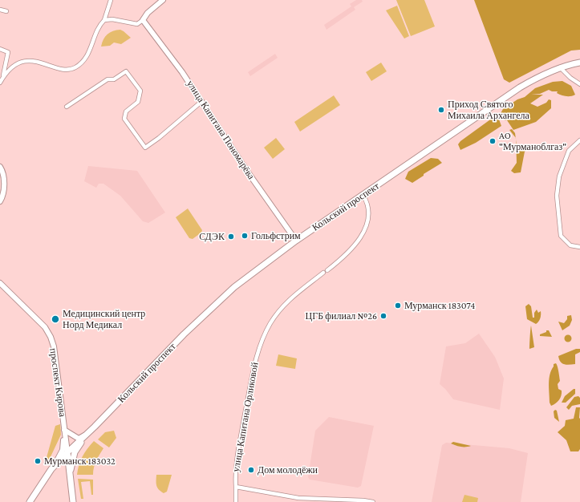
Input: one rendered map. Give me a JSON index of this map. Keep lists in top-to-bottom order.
{
  "streets": {
    "main road": ["Кольский проспект", "проспект Кирова"],
    "street": ["улица Капитана Пономарёва", "улица Капитана Орликовой"]
  },
  "crossings": [
    ["улица Капитана Пономарёва", "Кольский проспект"],
    ["Кольский проспект", "проспект Кирова"]
  ],
  "places": [
    "Приход Святого Михаила Архангела",
    "AO \"Мурманоблгаз\"",
    "Гольфстрим",
    "СДЭК",
    "Мурманск 183074",
    "ЦГБ филиал №26",
    "Медицинский центр Норд Медикал",
    "Мурманск 183032",
    "Дом молодёжи"
  ]
}
